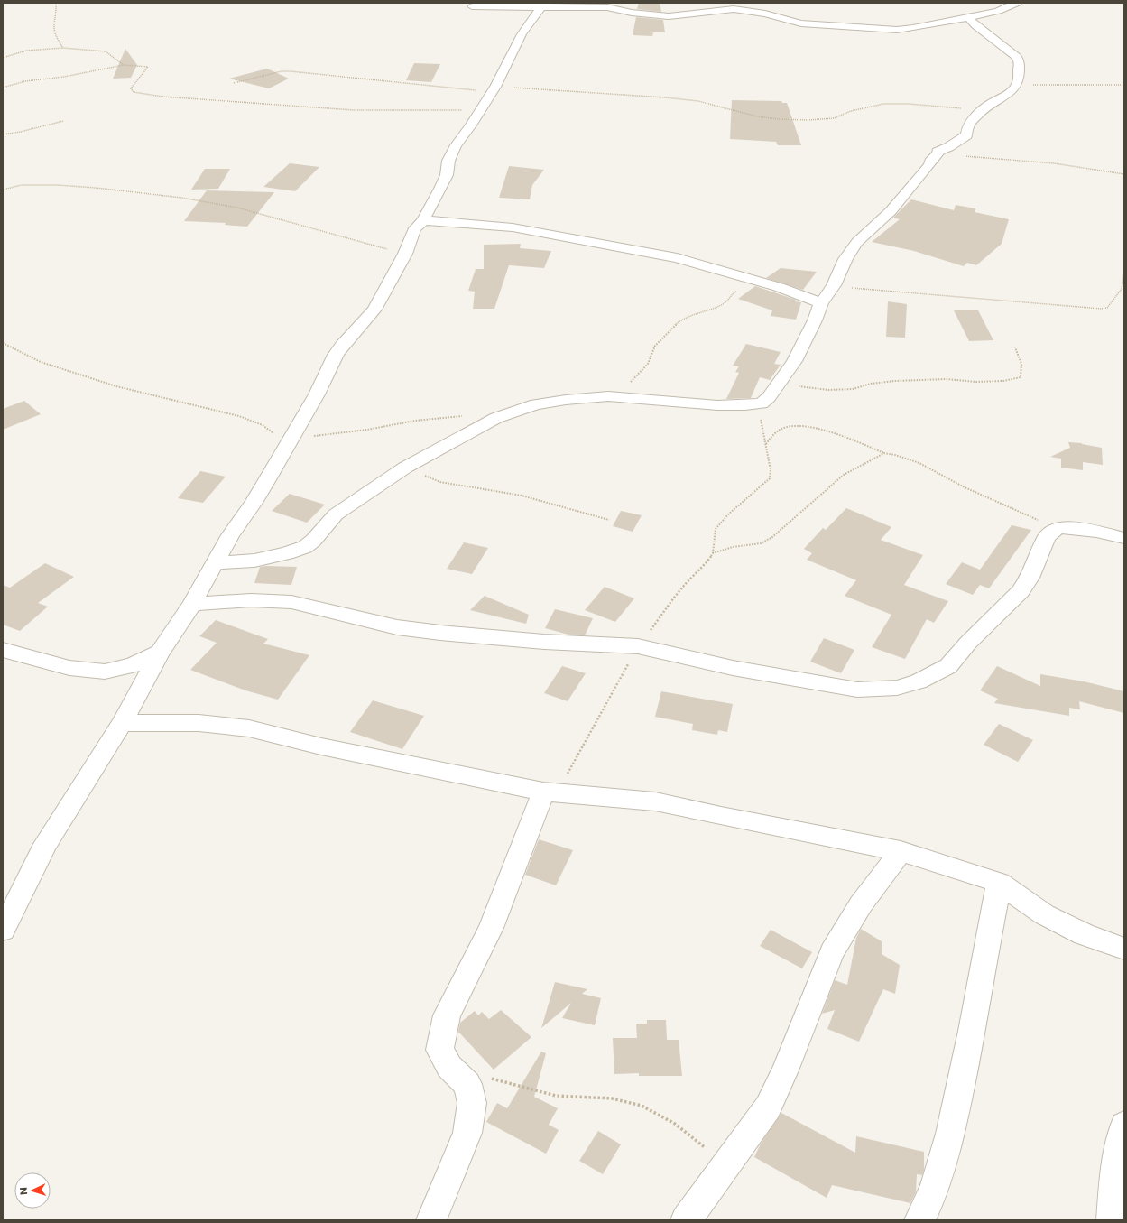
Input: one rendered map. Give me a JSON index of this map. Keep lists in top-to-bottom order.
{
  "north": "left"
}
